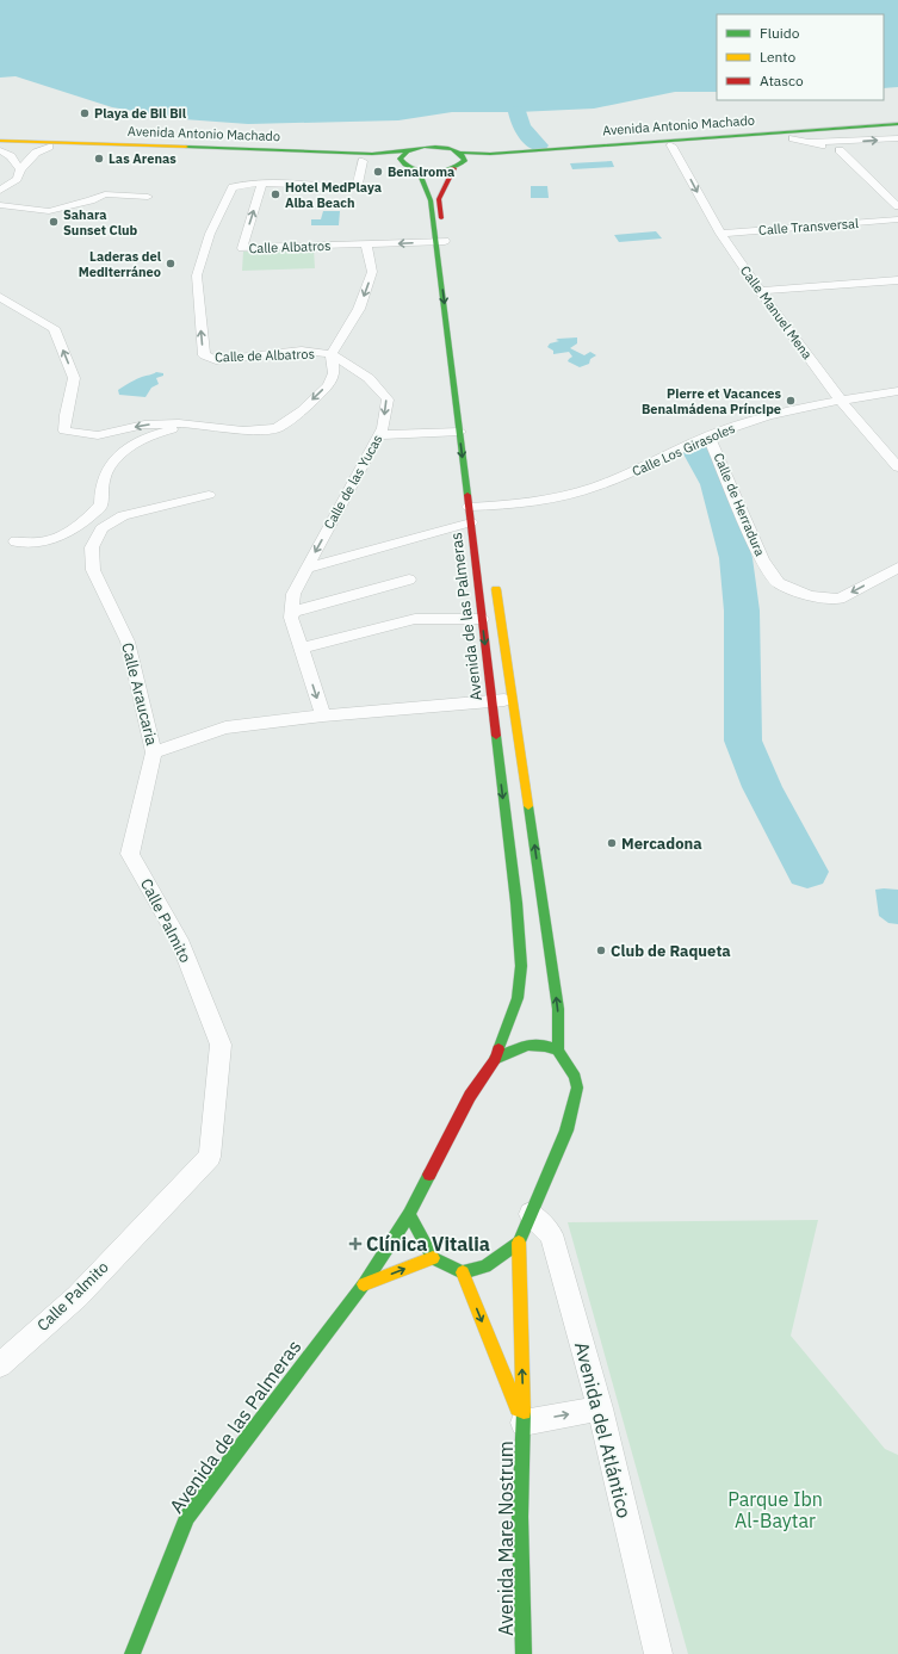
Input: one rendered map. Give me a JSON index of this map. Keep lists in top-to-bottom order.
{
  "streets": {
    "street": [
      "Avenida Antonio Machado",
      "Calle Transversal",
      "Calle Albatros",
      "Calle Manuel Mena",
      "Calle de Albatros",
      "Calle Los Girasoles",
      "Calle de las Yucas",
      "Calle de Herradura",
      "Avenida de las Palmeras",
      "Calle Araucaria",
      "Calle Palmito",
      "Avenida del Atlántico",
      "Avenida Mare Nostrum"
    ]
  },
  "crossings": [
    ["Avenida Antonio Machado", "Calle Manuel Mena"],
    ["Avenida Antonio Machado", "Avenida de las Palmeras"],
    ["Calle Transversal", "Calle Manuel Mena"],
    ["Calle Albatros", "Calle de Albatros"],
    ["Calle Albatros", "Avenida de las Palmeras"],
    ["Calle Manuel Mena", "Calle Los Girasoles"],
    ["Calle de Albatros", "Calle de las Yucas"],
    ["Calle Los Girasoles", "Calle de Herradura"],
    ["Calle Los Girasoles", "Avenida de las Palmeras"],
    ["Calle Araucaria", "Calle Palmito"]
  ],
  "one_way": ["Calle de las Yucas"],
  "parks": ["Parque Ibn Al-Baytar"],
  "places": {
    "other": [
      "Playa de Bil Bil",
      "Las Arenas",
      "Benalroma",
      "Hotel MedPlaya Alba Beach",
      "Sahara Sunset Club",
      "Laderas del Mediterráneo",
      "Pierre et Vacances Benalmádena Príncipe",
      "Mercadona",
      "Club de Raqueta"
    ],
    "health": ["Clínica Vitalia"]
  },
  "legend": ["Fluido", "Lento", "Atasco"]
}
